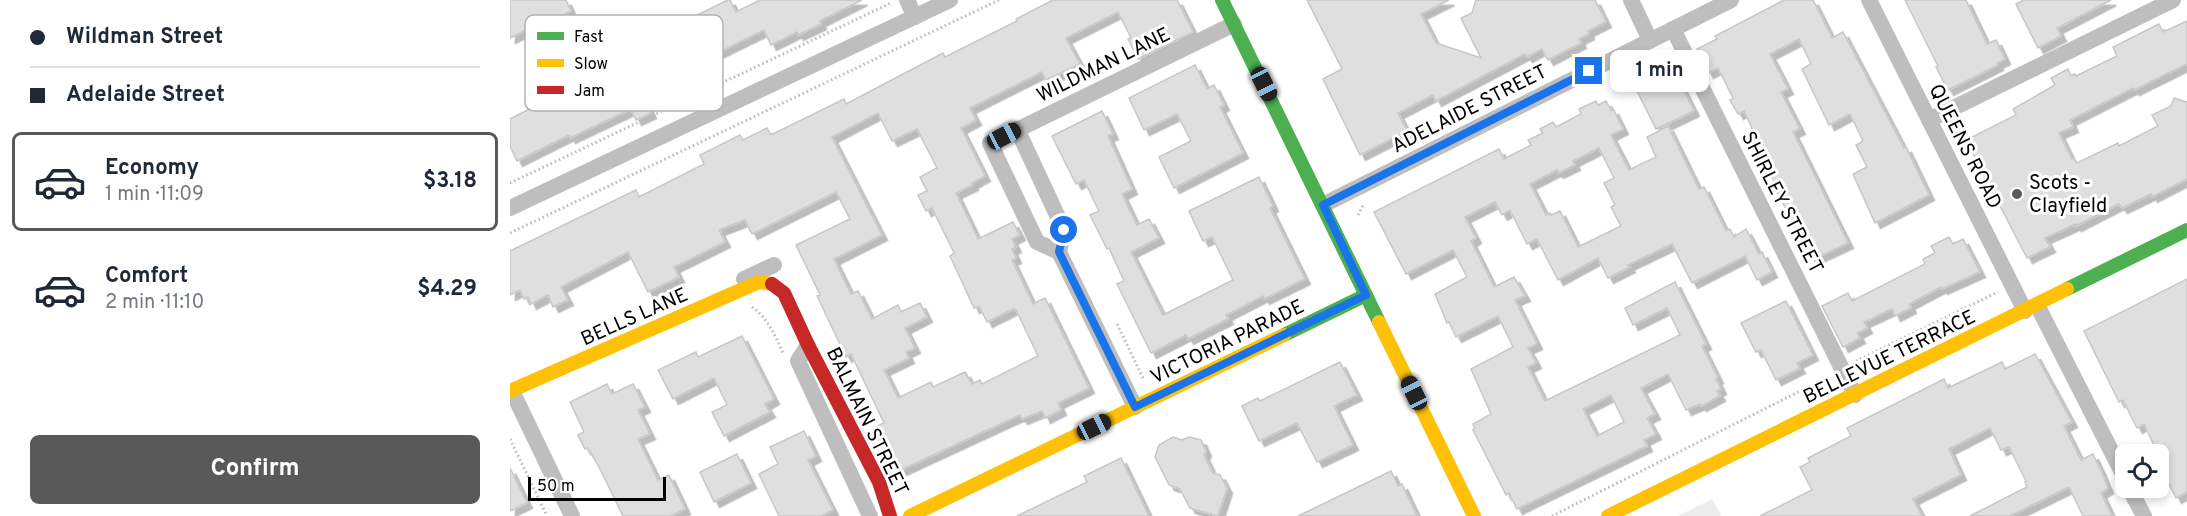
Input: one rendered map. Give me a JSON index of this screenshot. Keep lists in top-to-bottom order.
{
  "streets": {
    "street": [
      "WILDMAN LANE",
      "ADELAIDE STREET",
      "QUEENS ROAD",
      "SHIRLEY STREET",
      "BELLS LANE",
      "VICTORIA PARADE",
      "BELLEVUE TERRACE",
      "BALMAIN STREET"
    ]
  },
  "crossings": [
    ["ADELAIDE STREET", "SHIRLEY STREET"],
    ["QUEENS ROAD", "BELLEVUE TERRACE"],
    ["SHIRLEY STREET", "BELLEVUE TERRACE"],
    ["BELLS LANE", "BALMAIN STREET"]
  ],
  "places": ["Scots - Clayfield"],
  "legend": ["Fast", "Slow", "Jam"],
  "scale_bar": "50 m",
  "page": {
    "banner": ["Wildman Street", "Adelaide Street"],
    "bubble": "1 min",
    "list": [
      {
        "name": "Economy",
        "note": "1 min · 11:09",
        "value": "$3.18"
      },
      {
        "name": "Comfort",
        "note": "2 min · 11:10",
        "value": "$4.29"
      }
    ],
    "buttons": "Confirm",
    "scale": "50 m"
  }
}
